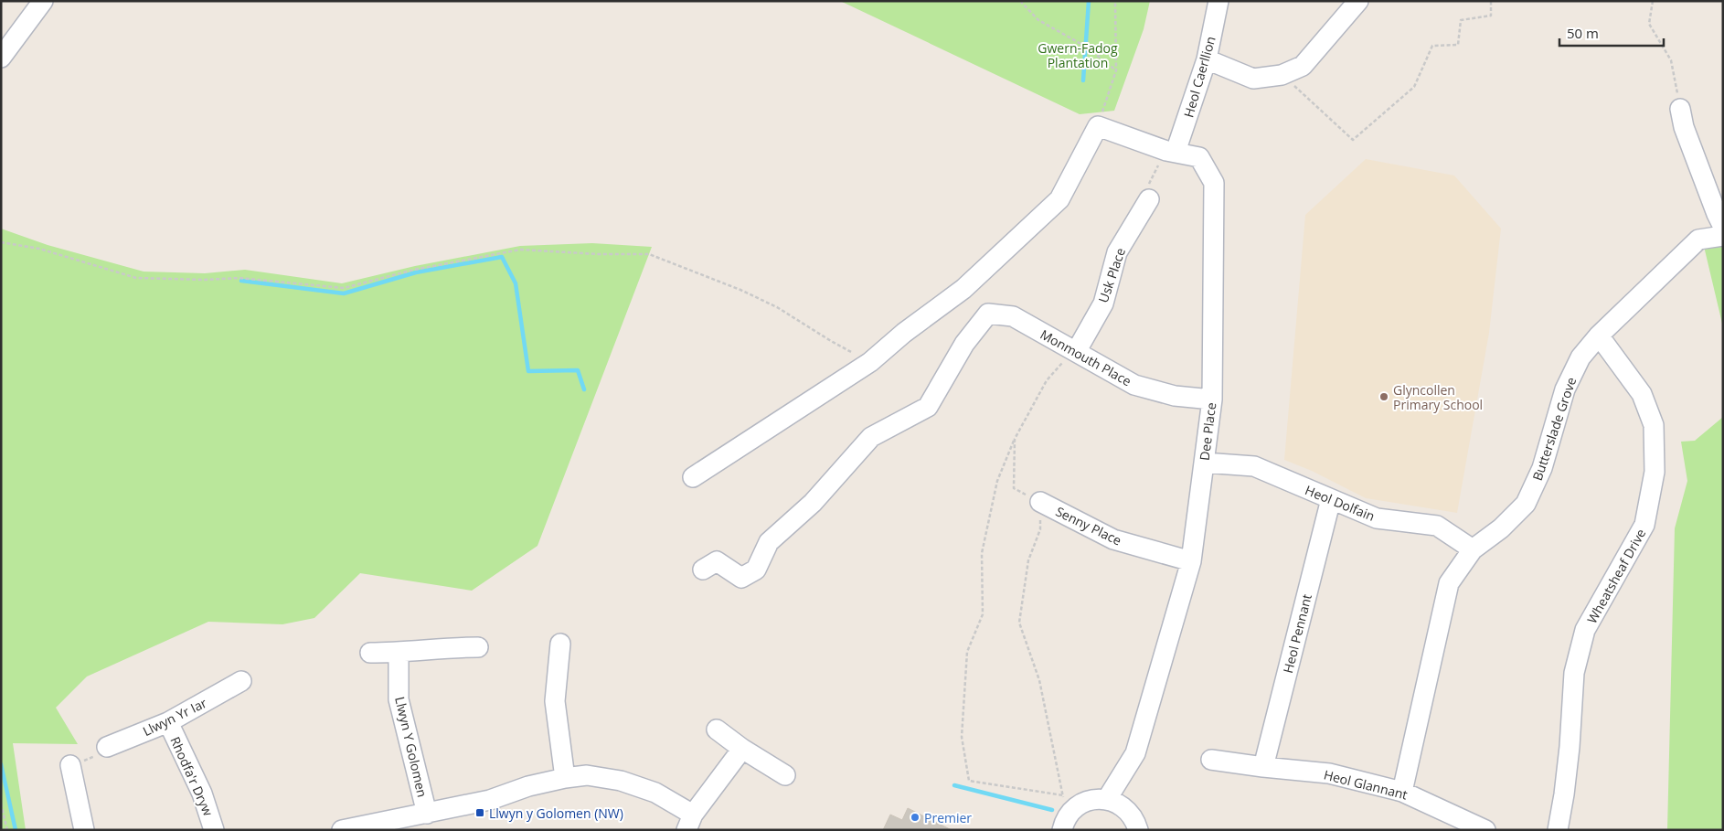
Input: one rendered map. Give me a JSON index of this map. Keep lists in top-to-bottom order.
{
  "streets": {
    "street": [
      "Heol Caerllion",
      "Usk Place",
      "Monmouth Place",
      "Butterslade Grove",
      "Dee Place",
      "Heol Dolfain",
      "Senny Place",
      "Wheatsheaf Drive",
      "Heol Pennant",
      "Llwyn Yr Iar",
      "Llwyn Y Golomen",
      "Rhodfa'r Dryw",
      "Heol Glannant"
    ]
  },
  "crossings": [
    ["Heol Caerllion", "Dee Place"],
    ["Usk Place", "Monmouth Place"],
    ["Monmouth Place", "Dee Place"],
    ["Butterslade Grove", "Heol Dolfain"],
    ["Butterslade Grove", "Wheatsheaf Drive"],
    ["Butterslade Grove", "Heol Glannant"],
    ["Dee Place", "Heol Dolfain"],
    ["Dee Place", "Senny Place"],
    ["Heol Dolfain", "Heol Pennant"],
    ["Heol Pennant", "Heol Glannant"],
    ["Llwyn Yr Iar", "Rhodfa'r Dryw"]
  ],
  "parks": ["Gwern-Fadog Plantation"],
  "places": {
    "other": ["Glyncollen Primary School", "Premier"],
    "transit": ["Llwyn y Golomen (NW)"]
  },
  "scale_bar": "50 m"
}
